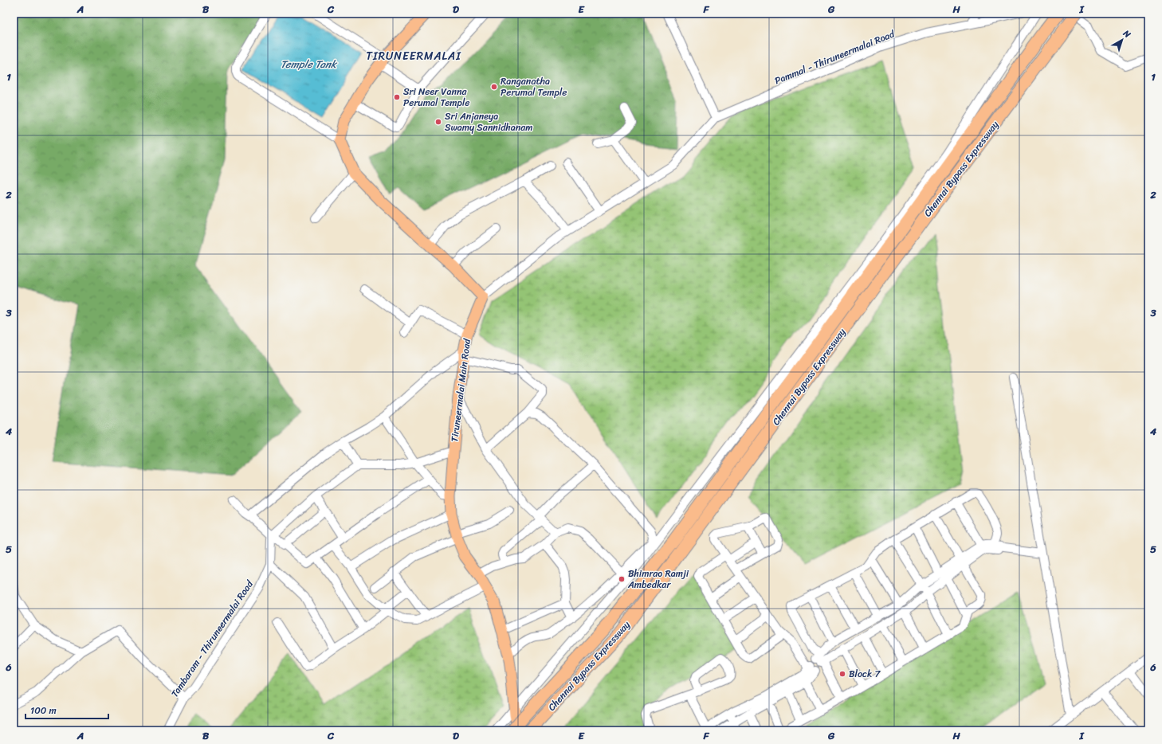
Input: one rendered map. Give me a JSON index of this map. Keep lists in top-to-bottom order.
{
  "streets": {
    "highway": ["Chennai Bypass Expressway"],
    "main road": ["Tiruneermalai Main Road"],
    "street": ["Pammal - Thiruneermalai Road", "Tambaram - Thiruneermalai Road"]
  },
  "districts": ["TIRUNEERMALAI"],
  "water": ["Temple Tank"],
  "places": [
    "Ranganatha Perumal Temple",
    "Sri Neer Vanna Perumal Temple",
    "Sri Anjaneya Swamy Sannidhanam",
    "Bhimrao Ramji Ambedkar",
    "Block 7"
  ],
  "scale_bar": "100 m",
  "north": "top right",
  "grid": {
    "columns": [
      "A",
      "B",
      "C",
      "D",
      "E",
      "F",
      "G",
      "H",
      "I"
    ],
    "rows": [
      "1",
      "2",
      "3",
      "4",
      "5",
      "6"
    ]
  }
}
